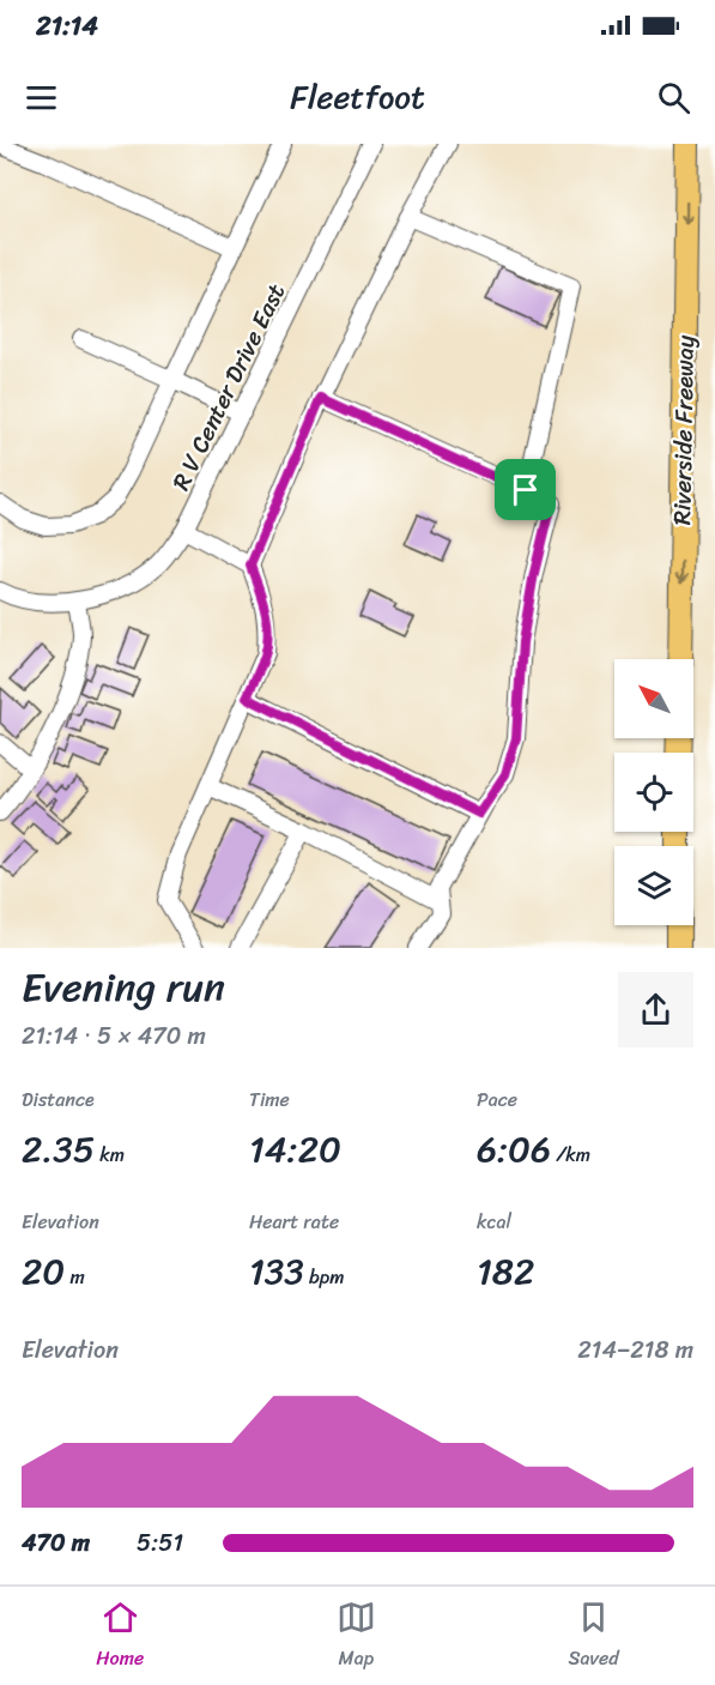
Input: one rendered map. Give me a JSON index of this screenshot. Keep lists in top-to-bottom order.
{
  "streets": {
    "highway": ["Riverside Freeway"],
    "street": ["R V Center Drive East"]
  },
  "one_way": ["Riverside Freeway"],
  "north": "top left",
  "page": {
    "status": "21:14",
    "header": "Fleetfoot",
    "heading": ["Evening run", "21:14 · 5 × 470 m"],
    "stats": [
      ["Distance", "2.35 km"],
      ["Time", "14:20"],
      ["Pace", "6:06 /km"],
      ["Elevation", "20 m"],
      ["Heart rate", "133 bpm"],
      ["kcal", "182"]
    ],
    "chart": ["Elevation", "214–218 m"],
    "list": [
      {
        "name": "470 m",
        "note": "5:51"
      }
    ],
    "tabs": ["Home", "Map", "Saved"]
  }
}
